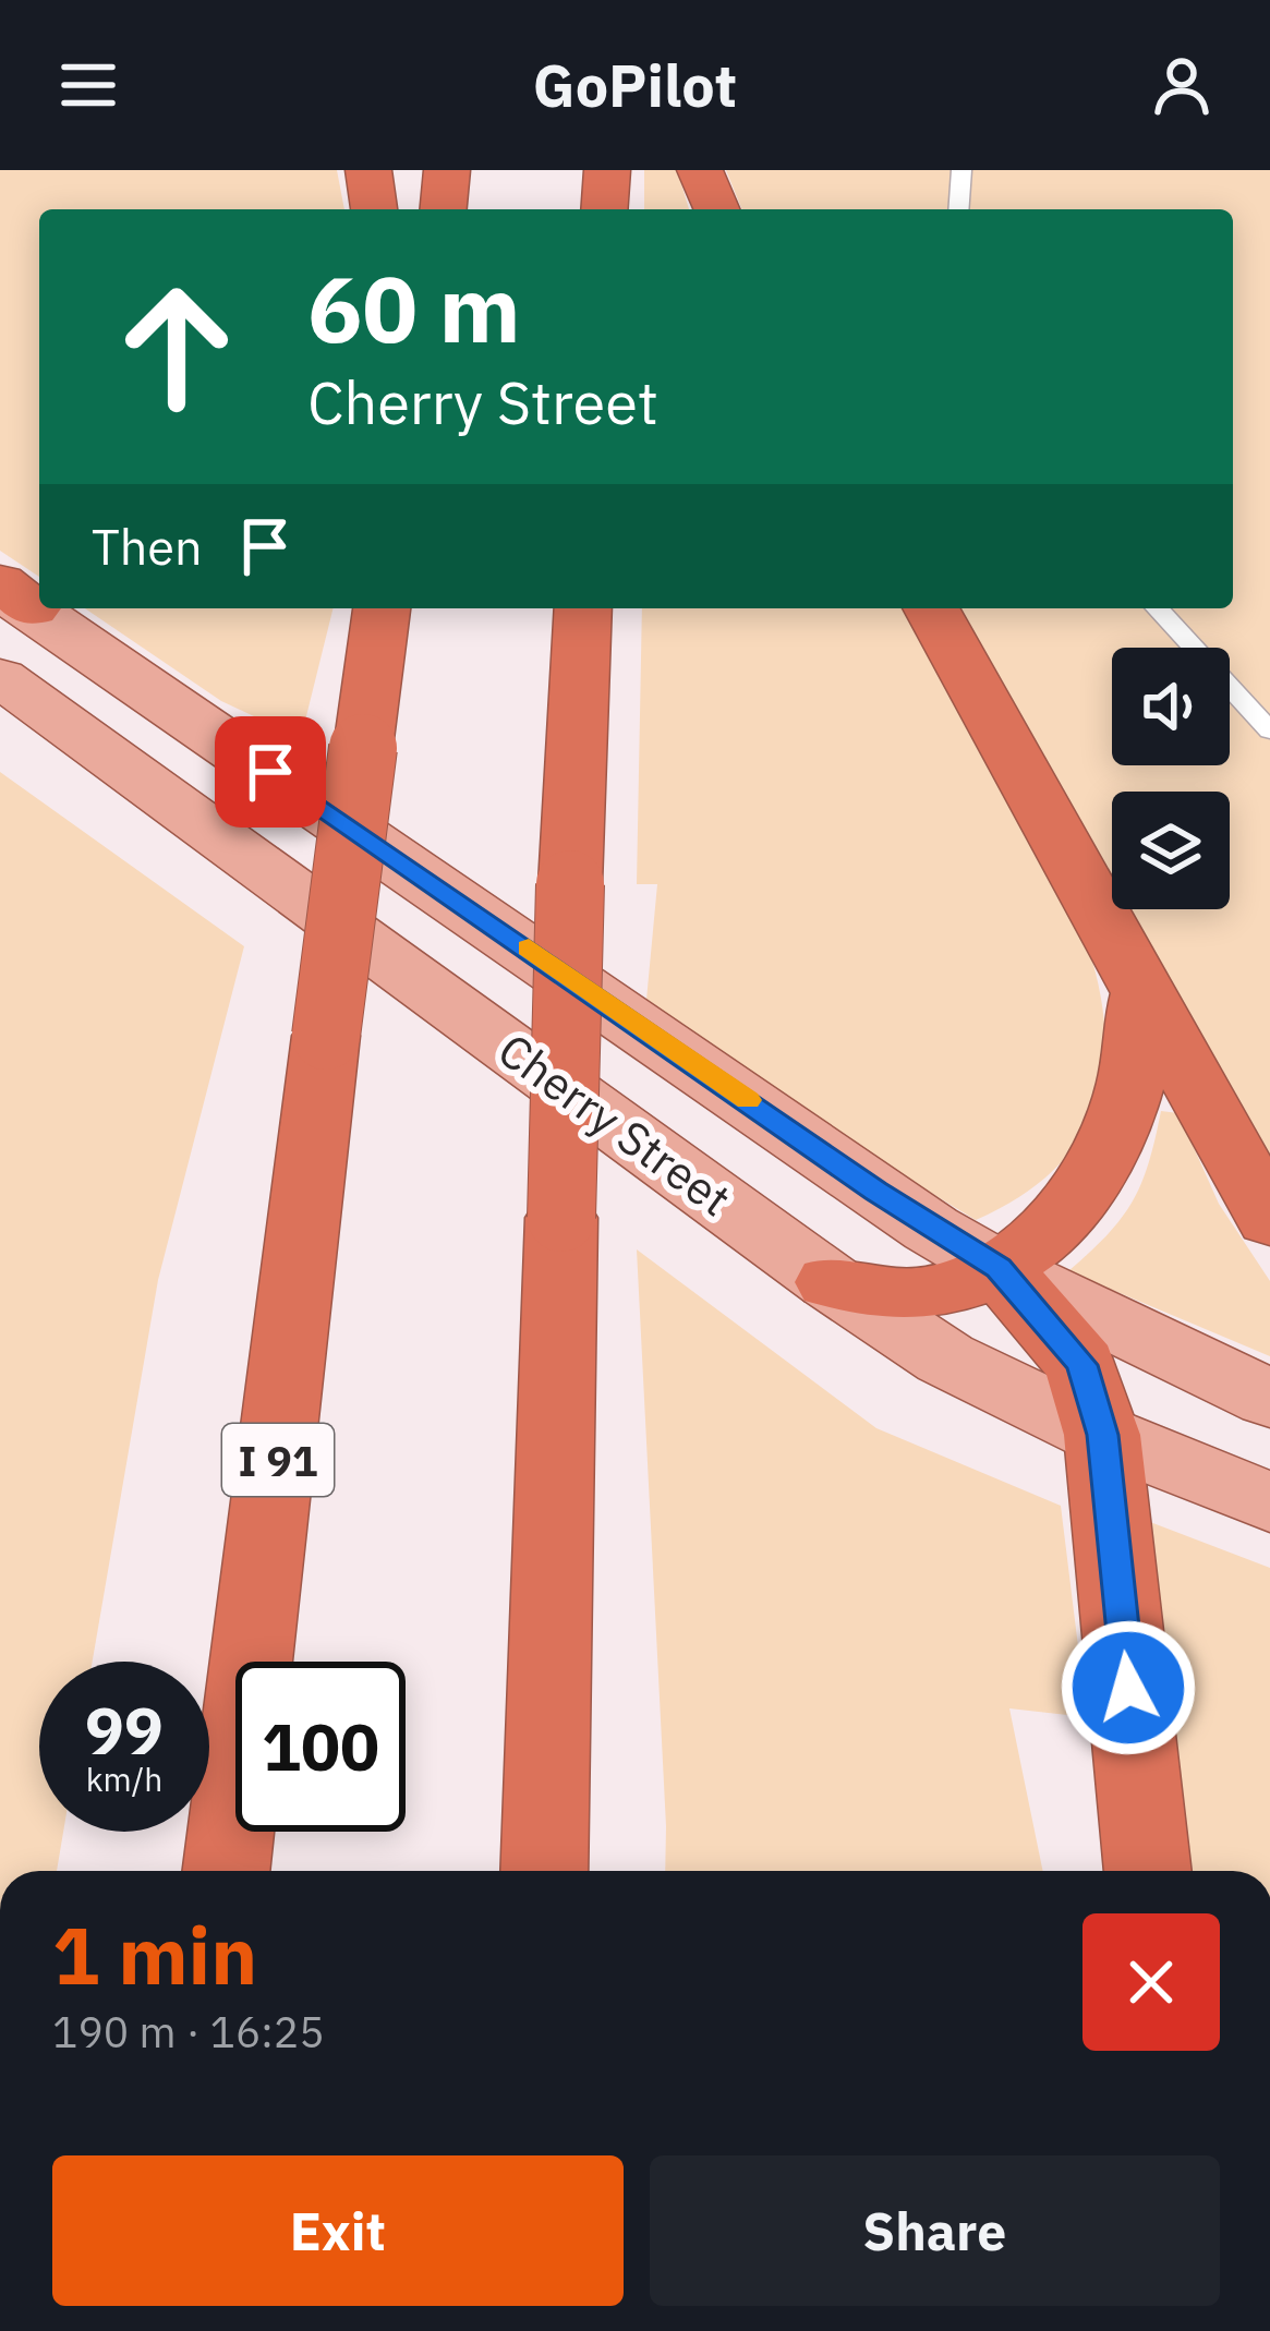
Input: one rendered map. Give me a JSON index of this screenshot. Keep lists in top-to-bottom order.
{
  "streets": {
    "highway": ["I 91"],
    "main road": ["Cherry Street"]
  },
  "page": {
    "header": "GoPilot",
    "turn": ["60 m", "Cherry Street"],
    "then": "Then",
    "speed": "99 km/h",
    "limit": "100",
    "heading": ["1 min", "190 m · 16:25"],
    "buttons": ["Exit", "Share"]
  }
}
